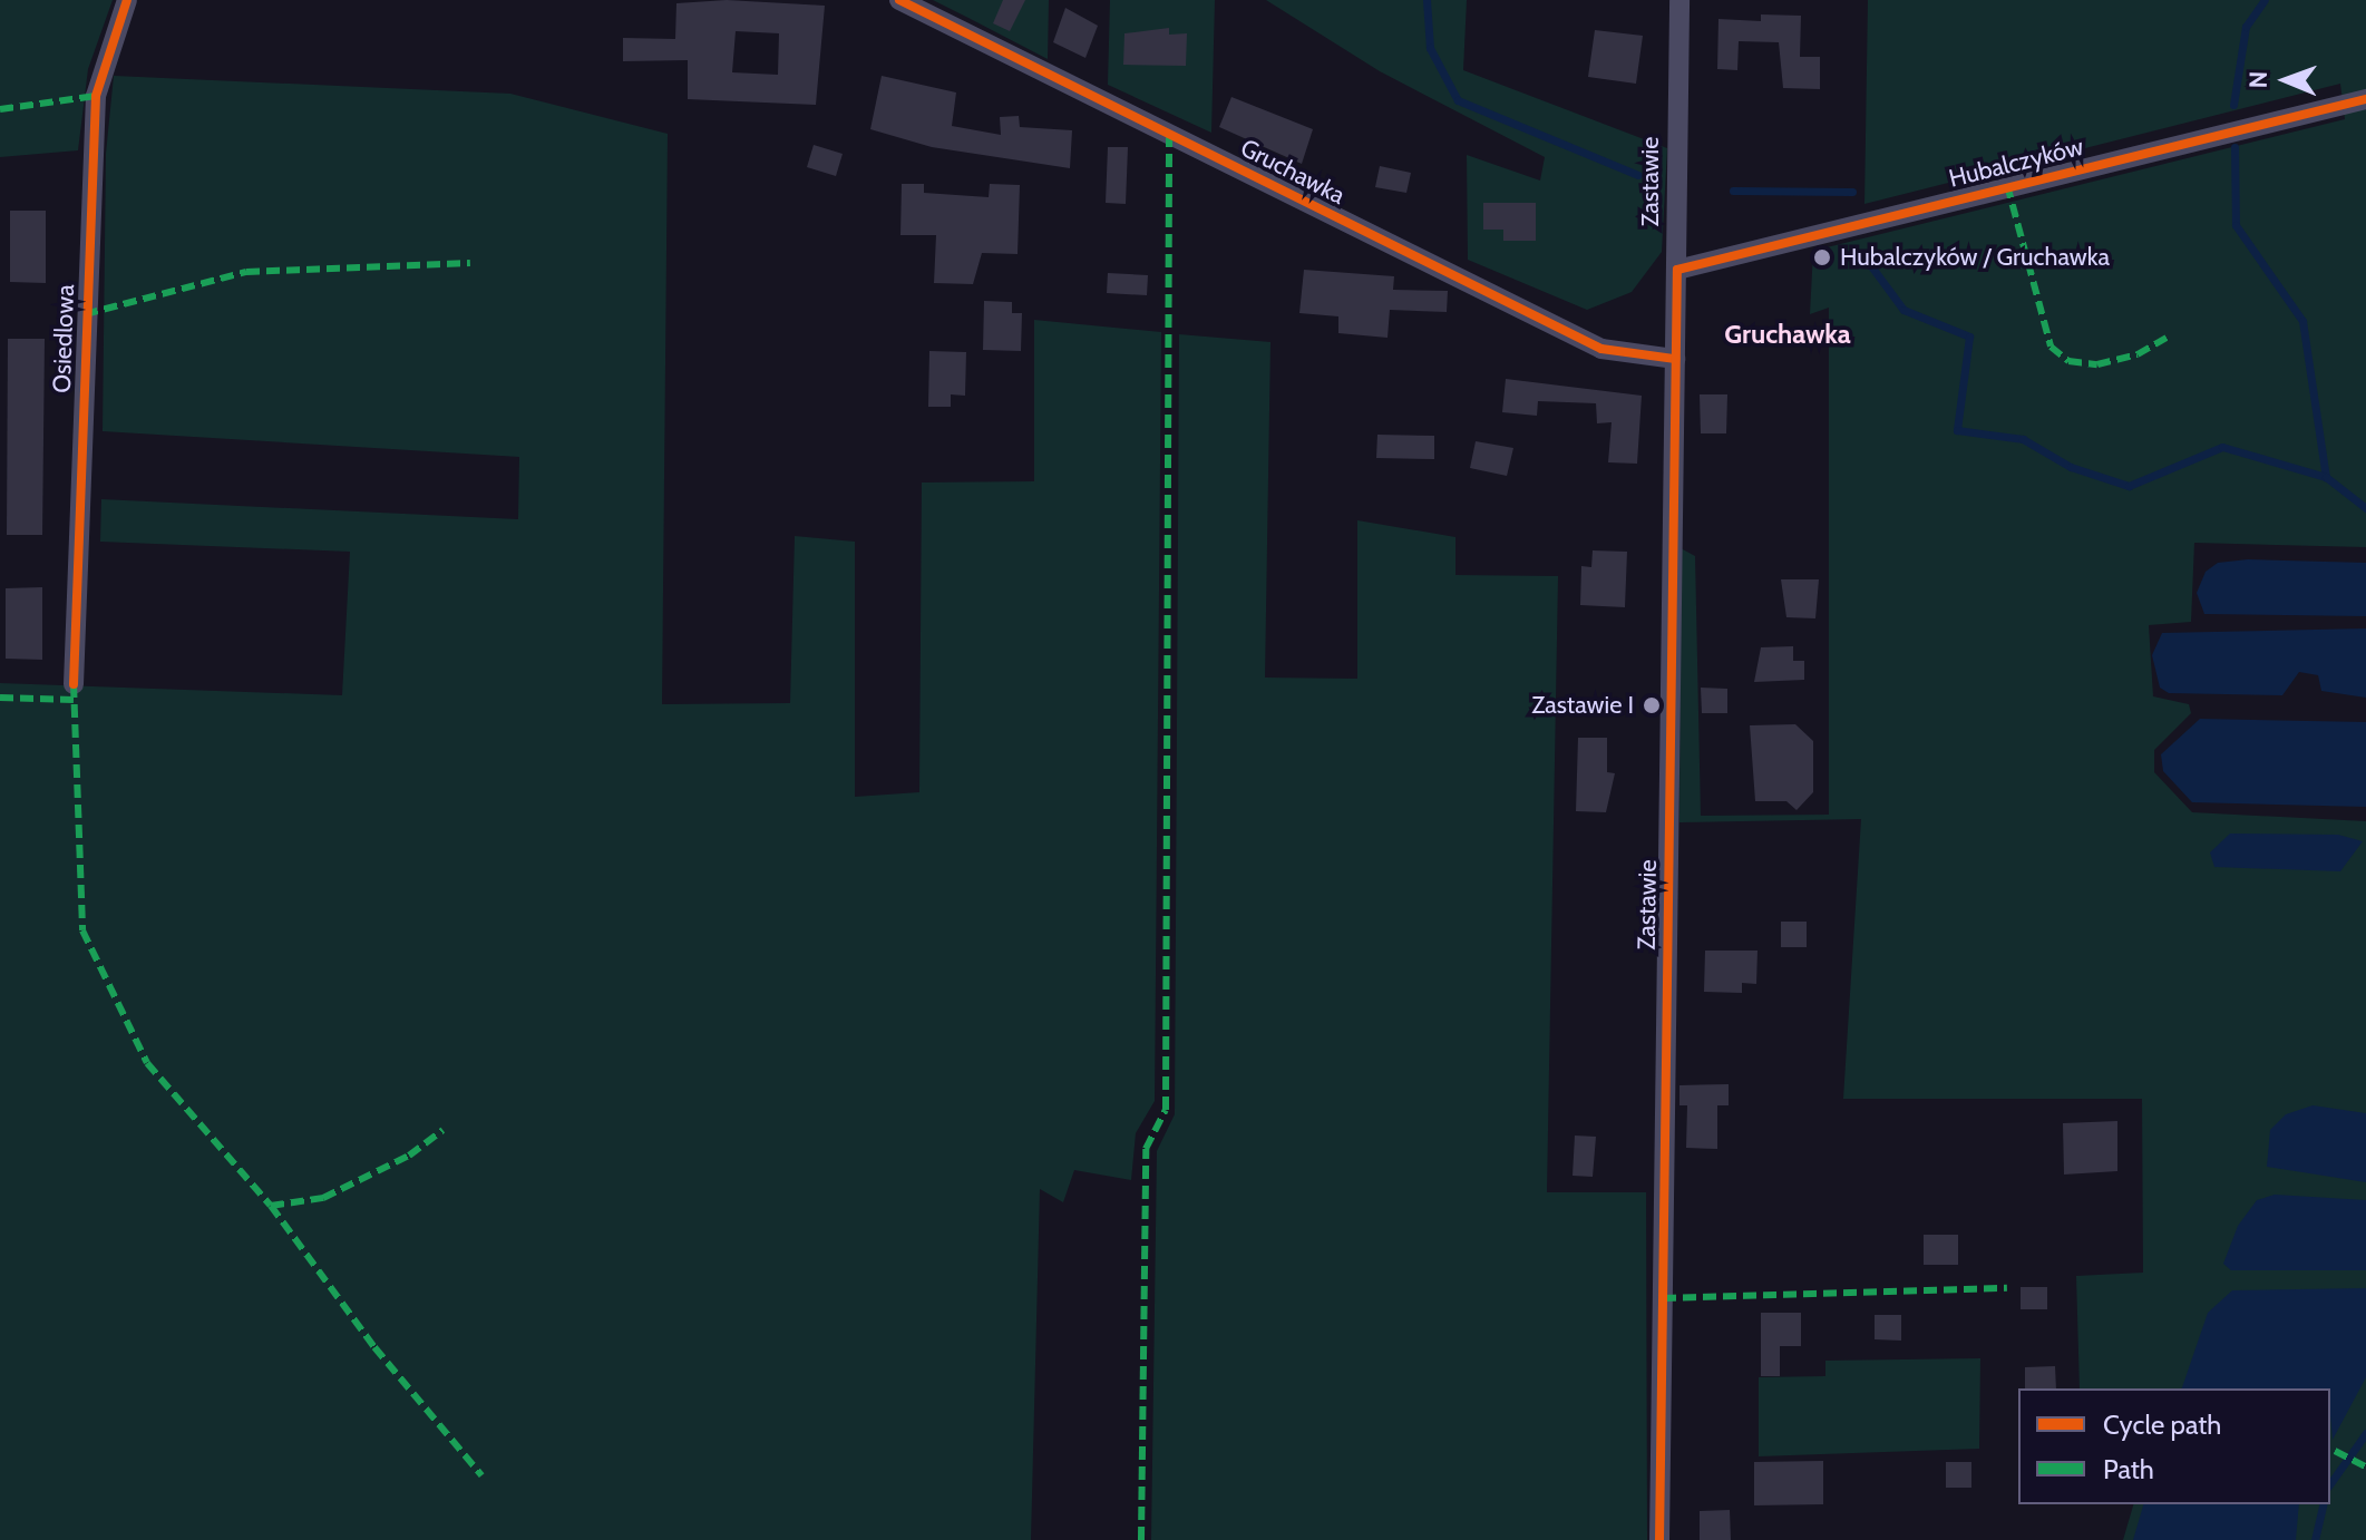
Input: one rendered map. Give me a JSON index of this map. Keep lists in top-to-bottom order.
{
  "streets": {
    "street": [
      "Hubalczyków",
      "Gruchawka",
      "Zastawie",
      "Osiedlowa"
    ]
  },
  "crossings": [
    ["Hubalczyków", "Zastawie"],
    ["Gruchawka", "Zastawie"]
  ],
  "districts": ["Gruchawka"],
  "places": ["Hubalczyków / Gruchawka", "Zastawie I"],
  "legend": ["Cycle path", "Path"],
  "north": "left"
}
